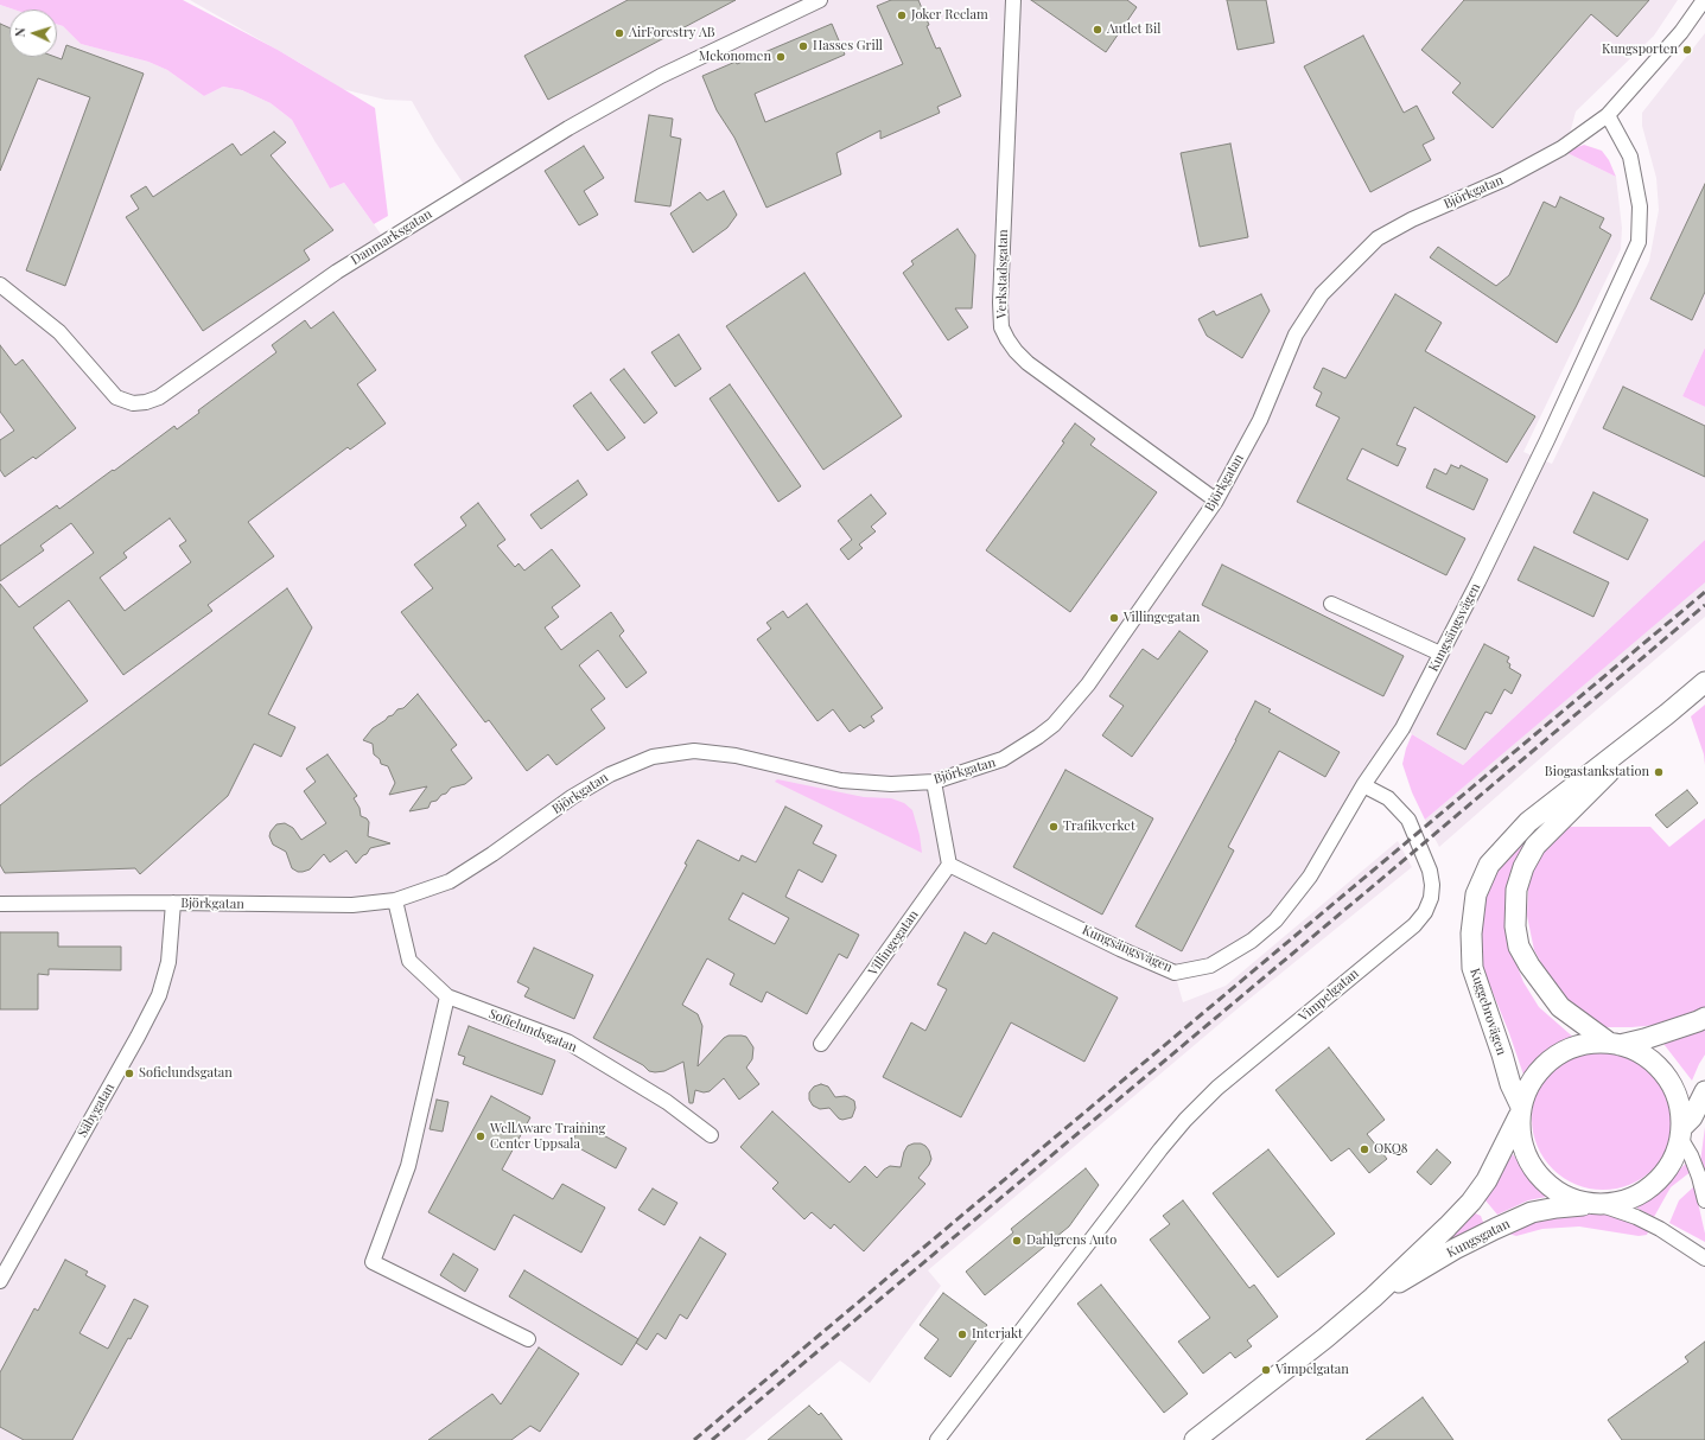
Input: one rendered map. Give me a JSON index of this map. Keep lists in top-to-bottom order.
{
  "streets": {
    "main road": ["Kuggebrovägen", "Kungsgatan"],
    "street": [
      "Björkgatan",
      "Danmarksgatan",
      "Verkstadsgatan",
      "Kungsängsvägen",
      "Villingegatan",
      "Vimpelgatan",
      "Sofielundsgatan",
      "Säbygatan"
    ]
  },
  "crossings": [
    ["Björkgatan", "Verkstadsgatan"],
    ["Björkgatan", "Kungsängsvägen"],
    ["Björkgatan", "Sofielundsgatan"],
    ["Björkgatan", "Säbygatan"],
    ["Kungsängsvägen", "Villingegatan"],
    ["Kungsängsvägen", "Vimpelgatan"],
    ["Kuggebrovägen", "Kungsgatan"]
  ],
  "places": [
    "Joker Reclam",
    "Autlet Bil",
    "AirForestry AB",
    "Hasses Grill",
    "Kungsporten",
    "Mekonomen",
    "Villingegatan",
    "Biogastankstation",
    "Trafikverket",
    "Sofielundsgatan",
    "WellAware Training Center Uppsala",
    "OKQ8",
    "Dahlgrens Auto",
    "Interjakt",
    "Vimpelgatan"
  ],
  "north": "left"
}
